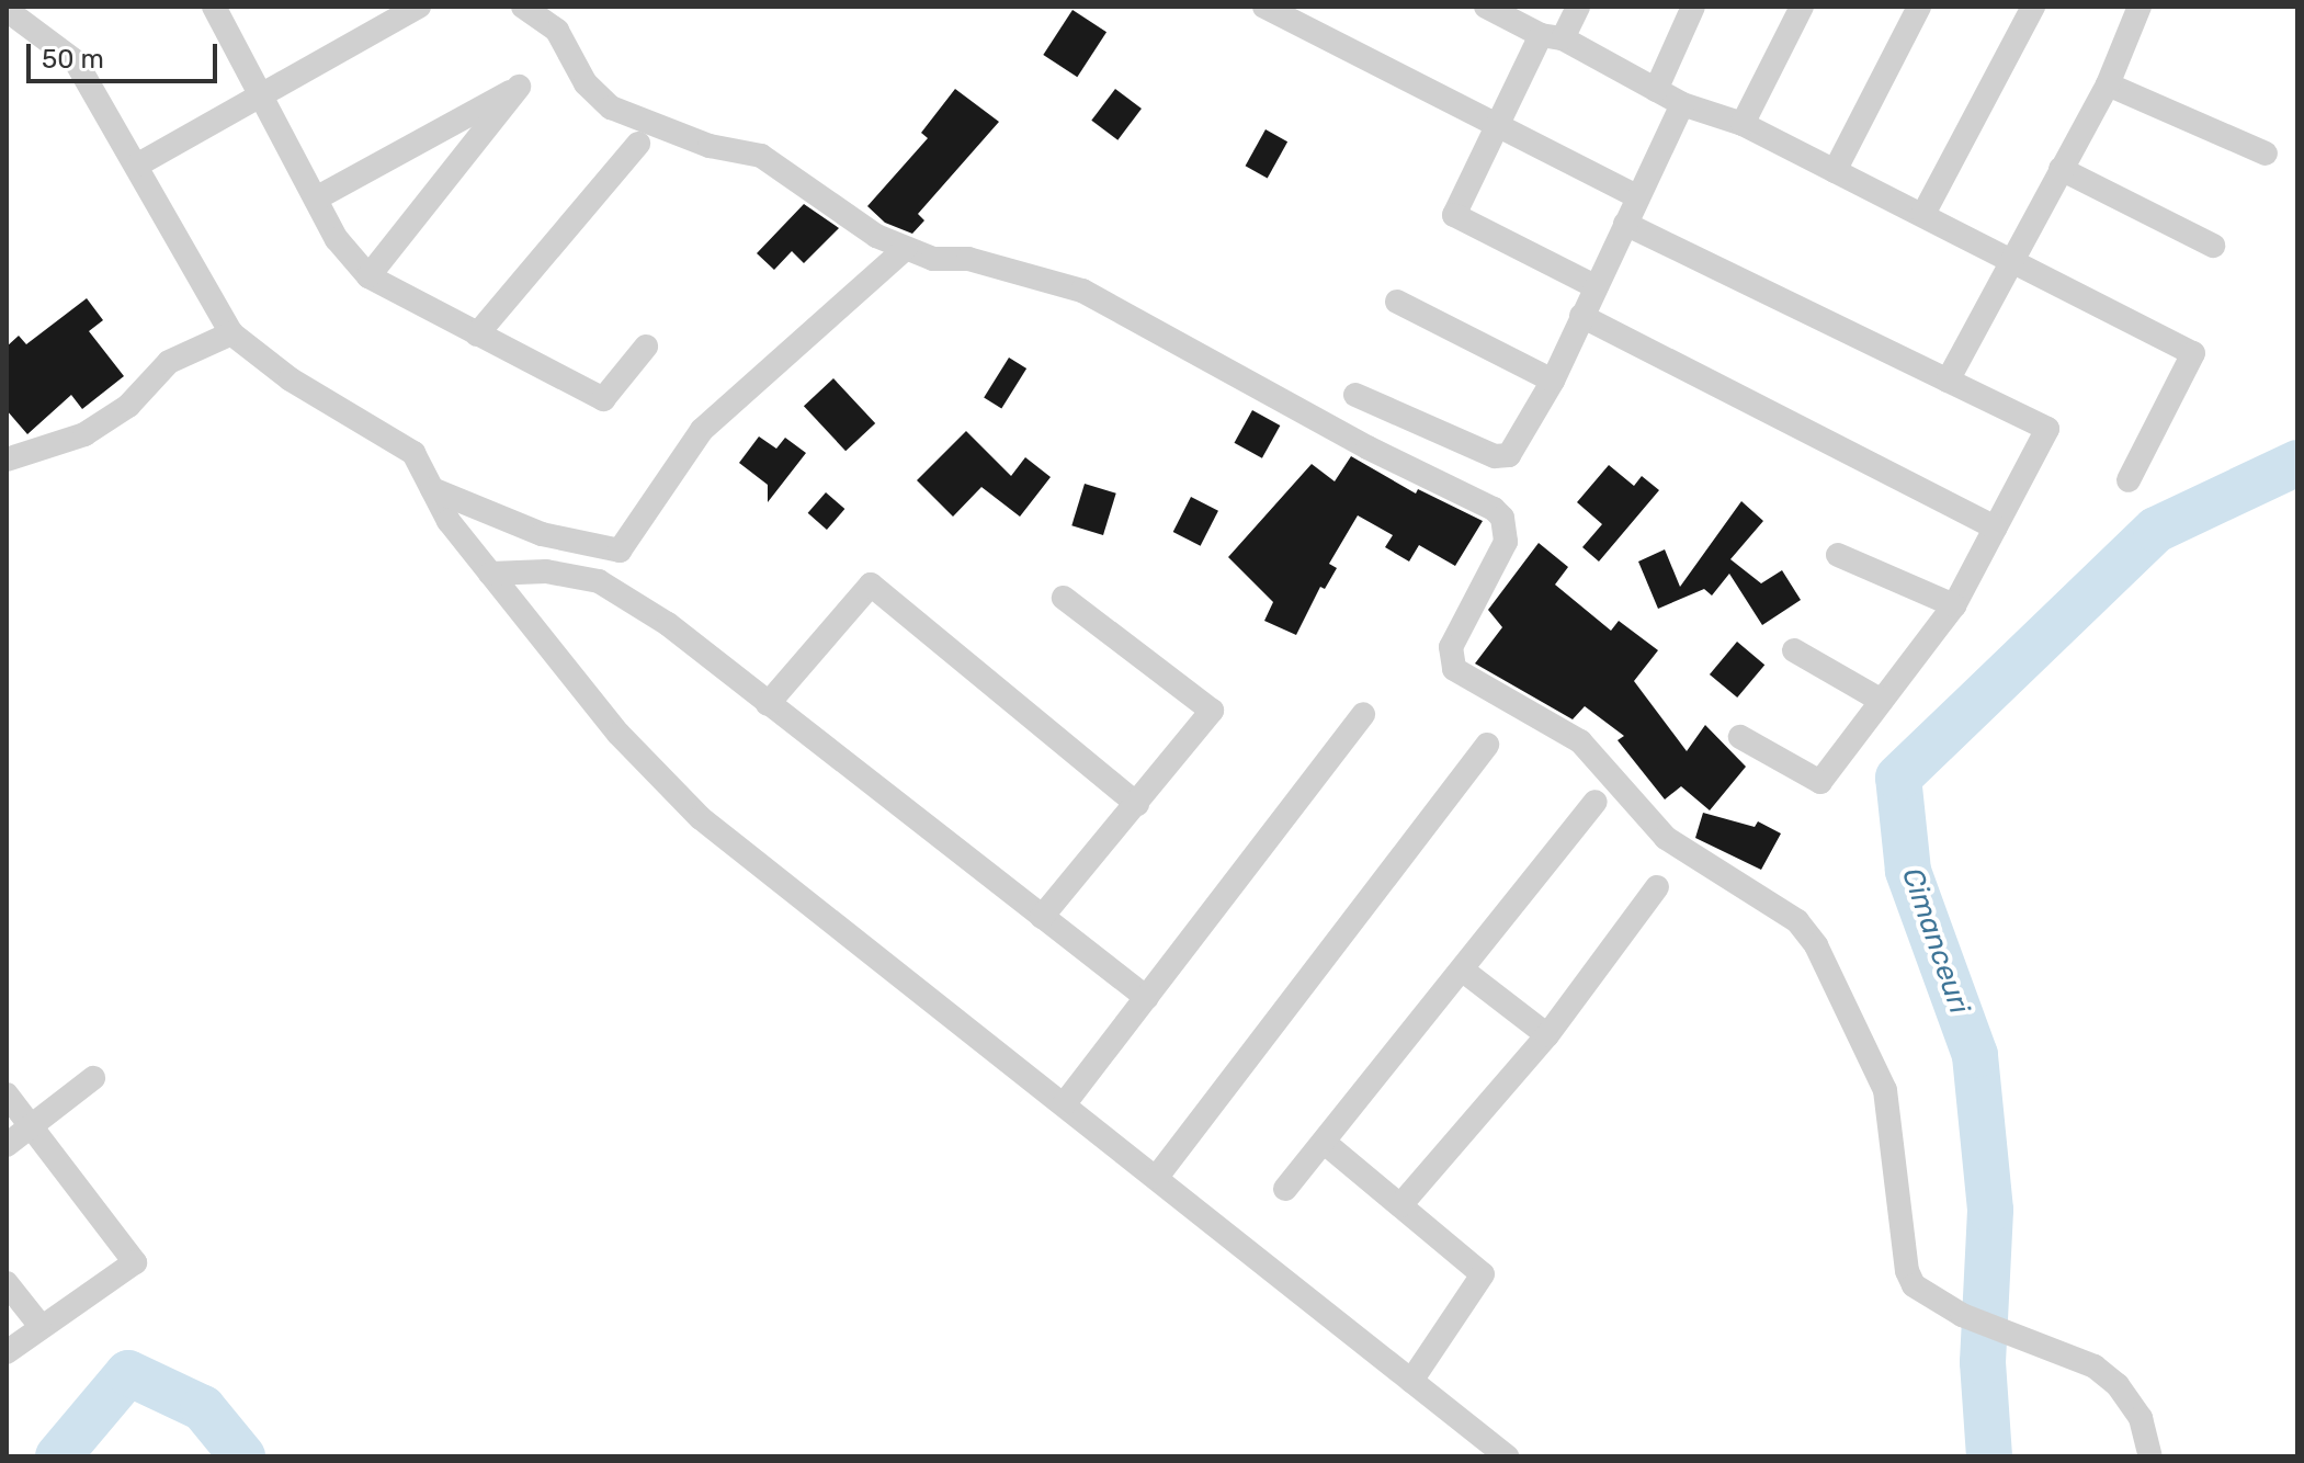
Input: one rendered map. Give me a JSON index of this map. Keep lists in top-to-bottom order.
{
  "water": ["Cimanceuri"],
  "scale_bar": "50 m"
}
